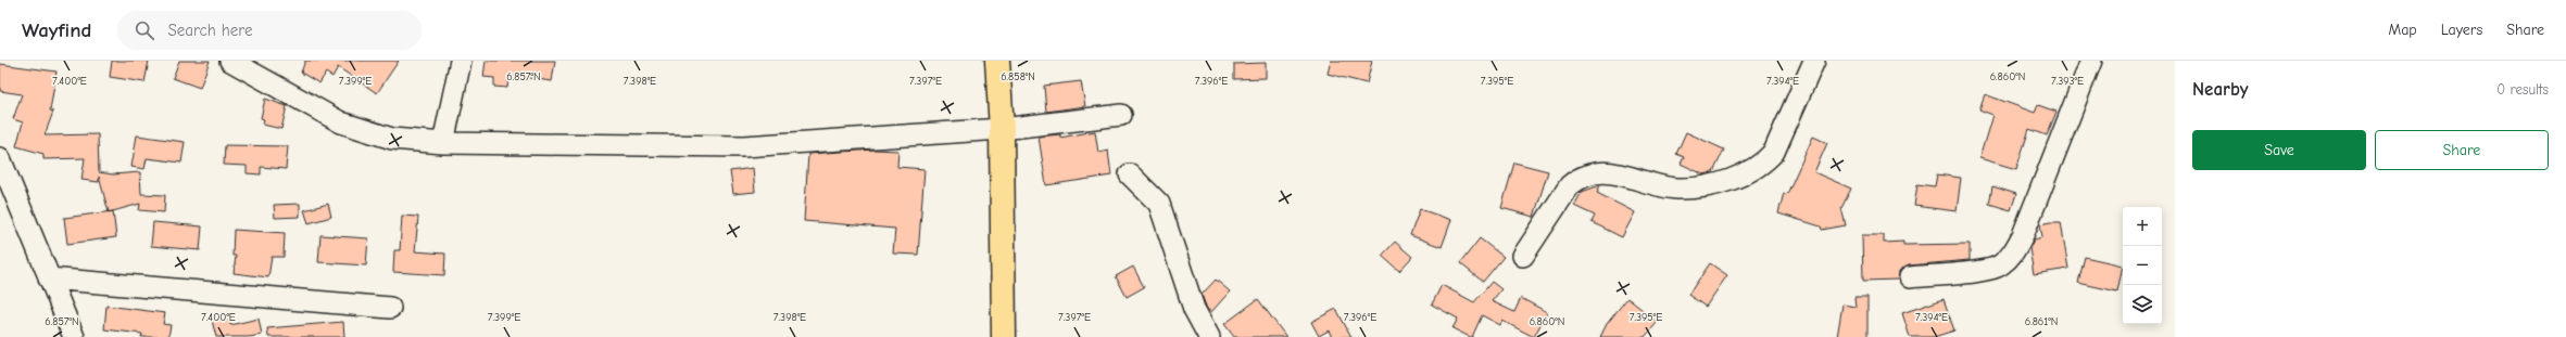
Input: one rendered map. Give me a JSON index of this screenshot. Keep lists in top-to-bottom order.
{
  "page": {
    "header": "Wayfind",
    "search": "Search here",
    "nav": ["Map", "Layers", "Share"],
    "heading": ["Nearby", "0 results"],
    "buttons": ["Save", "Share"],
    "map_buttons": ["+", "−"]
  },
  "coordinates": [
    "6.857°N",
    "6.858°N",
    "6.860°N",
    "7.400°E",
    "7.399°E",
    "7.398°E",
    "7.397°E",
    "7.396°E",
    "7.395°E",
    "7.394°E",
    "7.393°E",
    "6.861°N"
  ]
}
